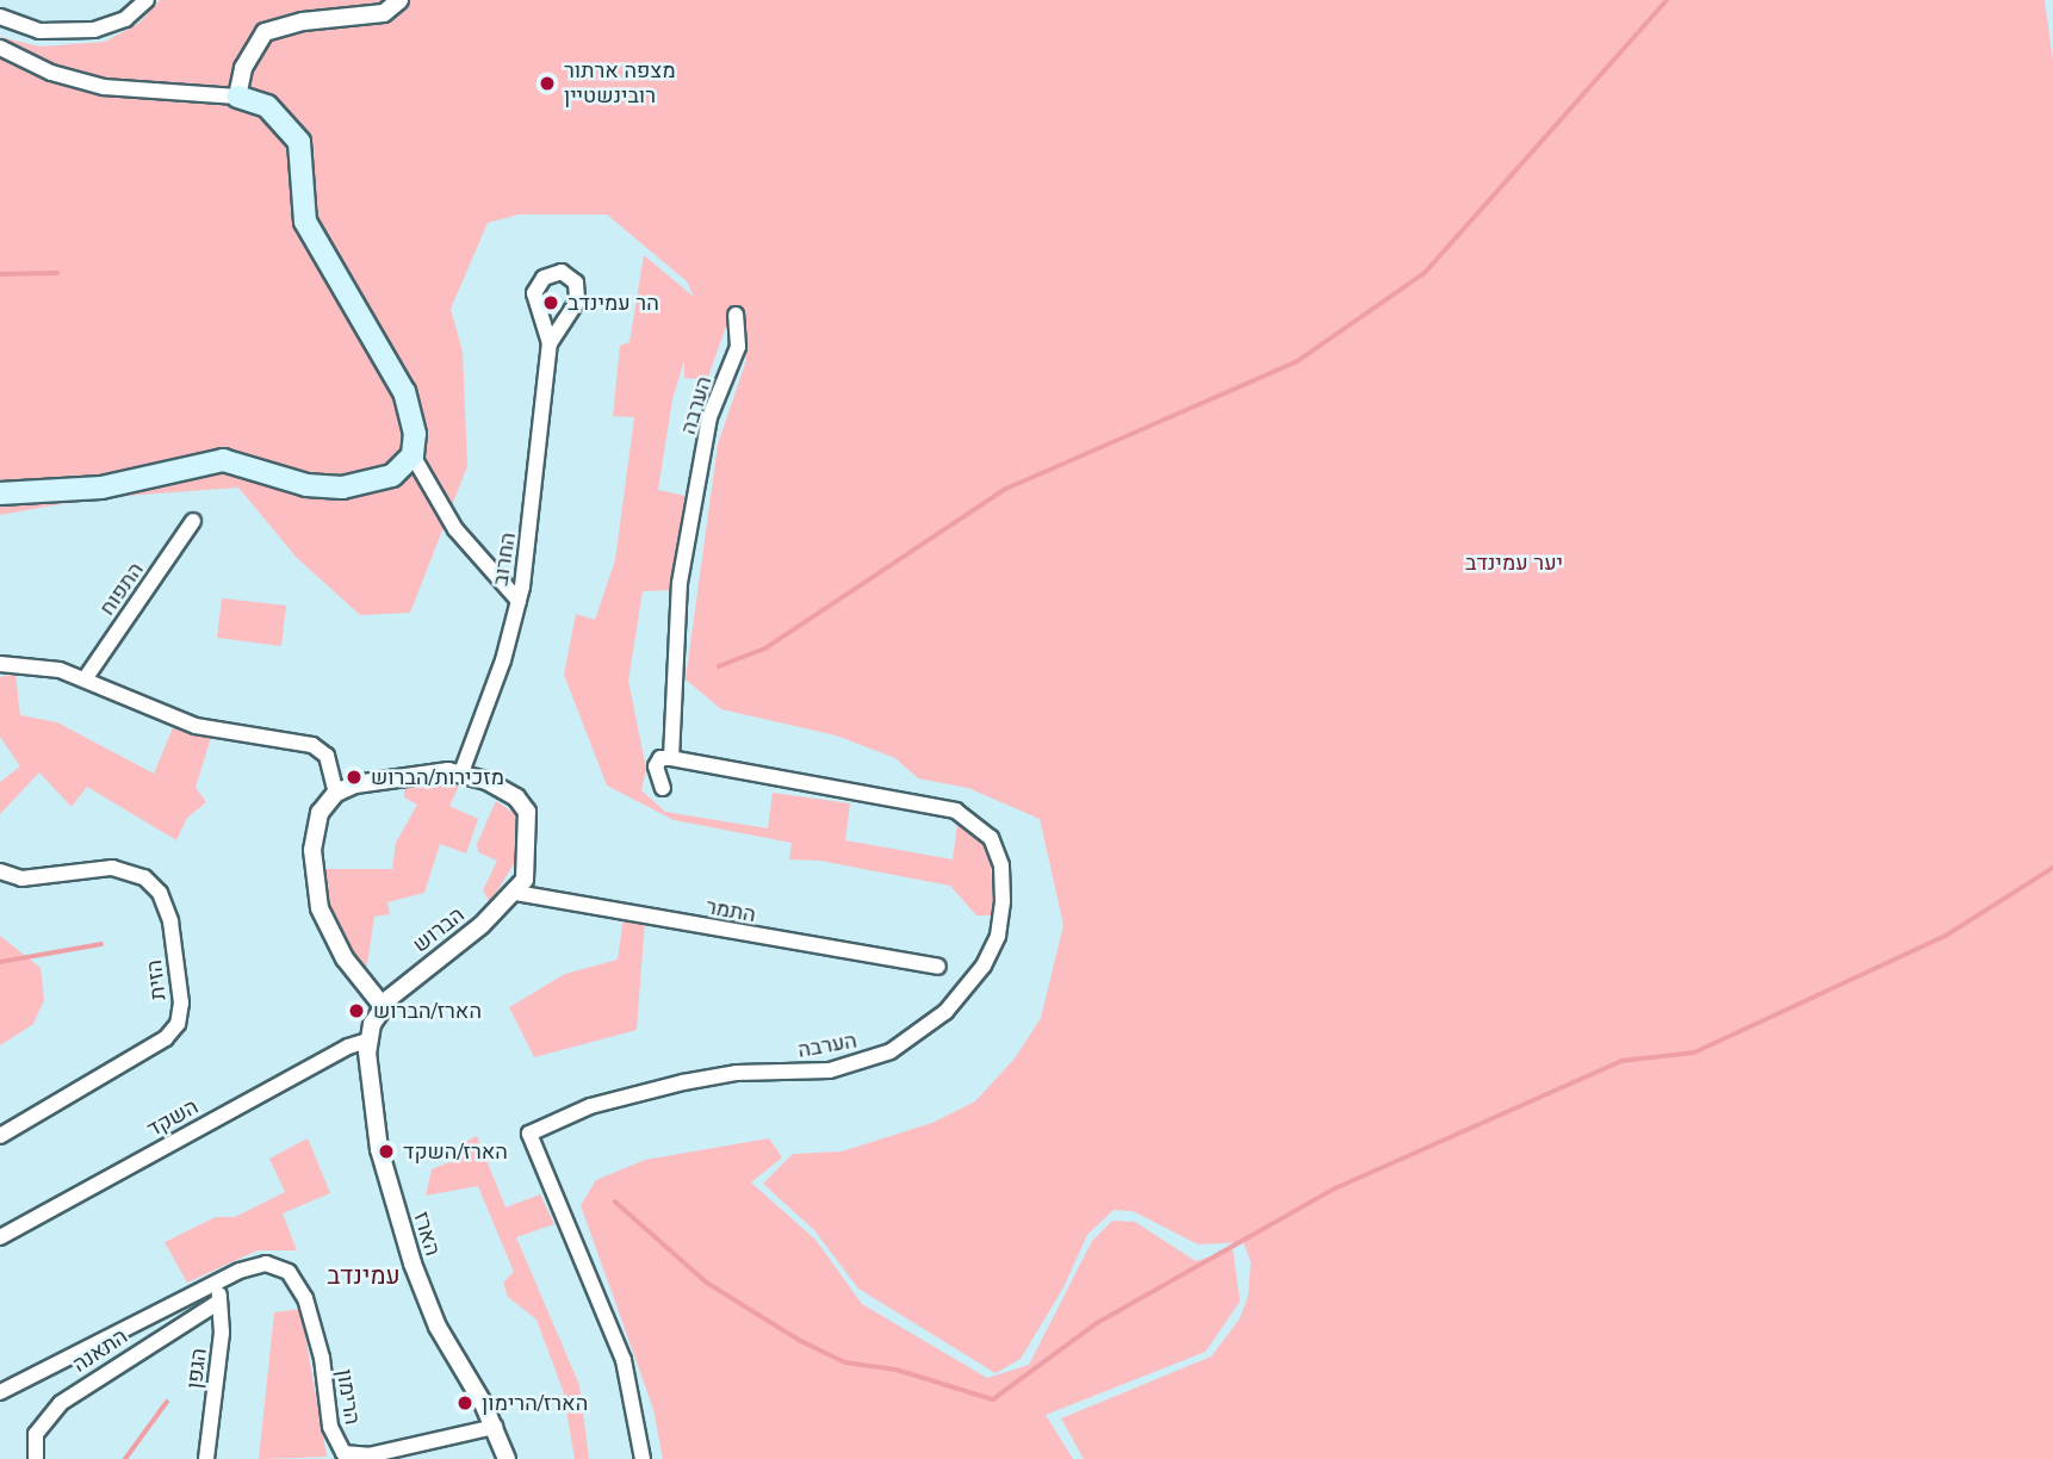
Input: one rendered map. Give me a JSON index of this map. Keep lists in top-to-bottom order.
{
  "streets": {
    "street": [
      "הערבה",
      "החרוב",
      "התפוח",
      "התמר",
      "הברוש",
      "הזית",
      "השקד",
      "הארז",
      "התאנה",
      "הגפן",
      "הרימון"
    ]
  },
  "crossings": [
    ["החרוב", "התמר"],
    ["החרוב", "הברוש"],
    ["התמר", "הברוש"],
    ["השקד", "הארז"],
    ["הארז", "הרימון"],
    ["התאנה", "הגפן"],
    ["הגפן", "הרימון"]
  ],
  "districts": ["עמינדב"],
  "parks": ["יער עמינדב"],
  "places": [
    "מצפה ארתור רובינשטיין",
    "הר עמינדב",
    "מזכירות/הברוש",
    "הארז/הברוש",
    "הארז/השקד",
    "הארז/הרימון"
  ]
}
